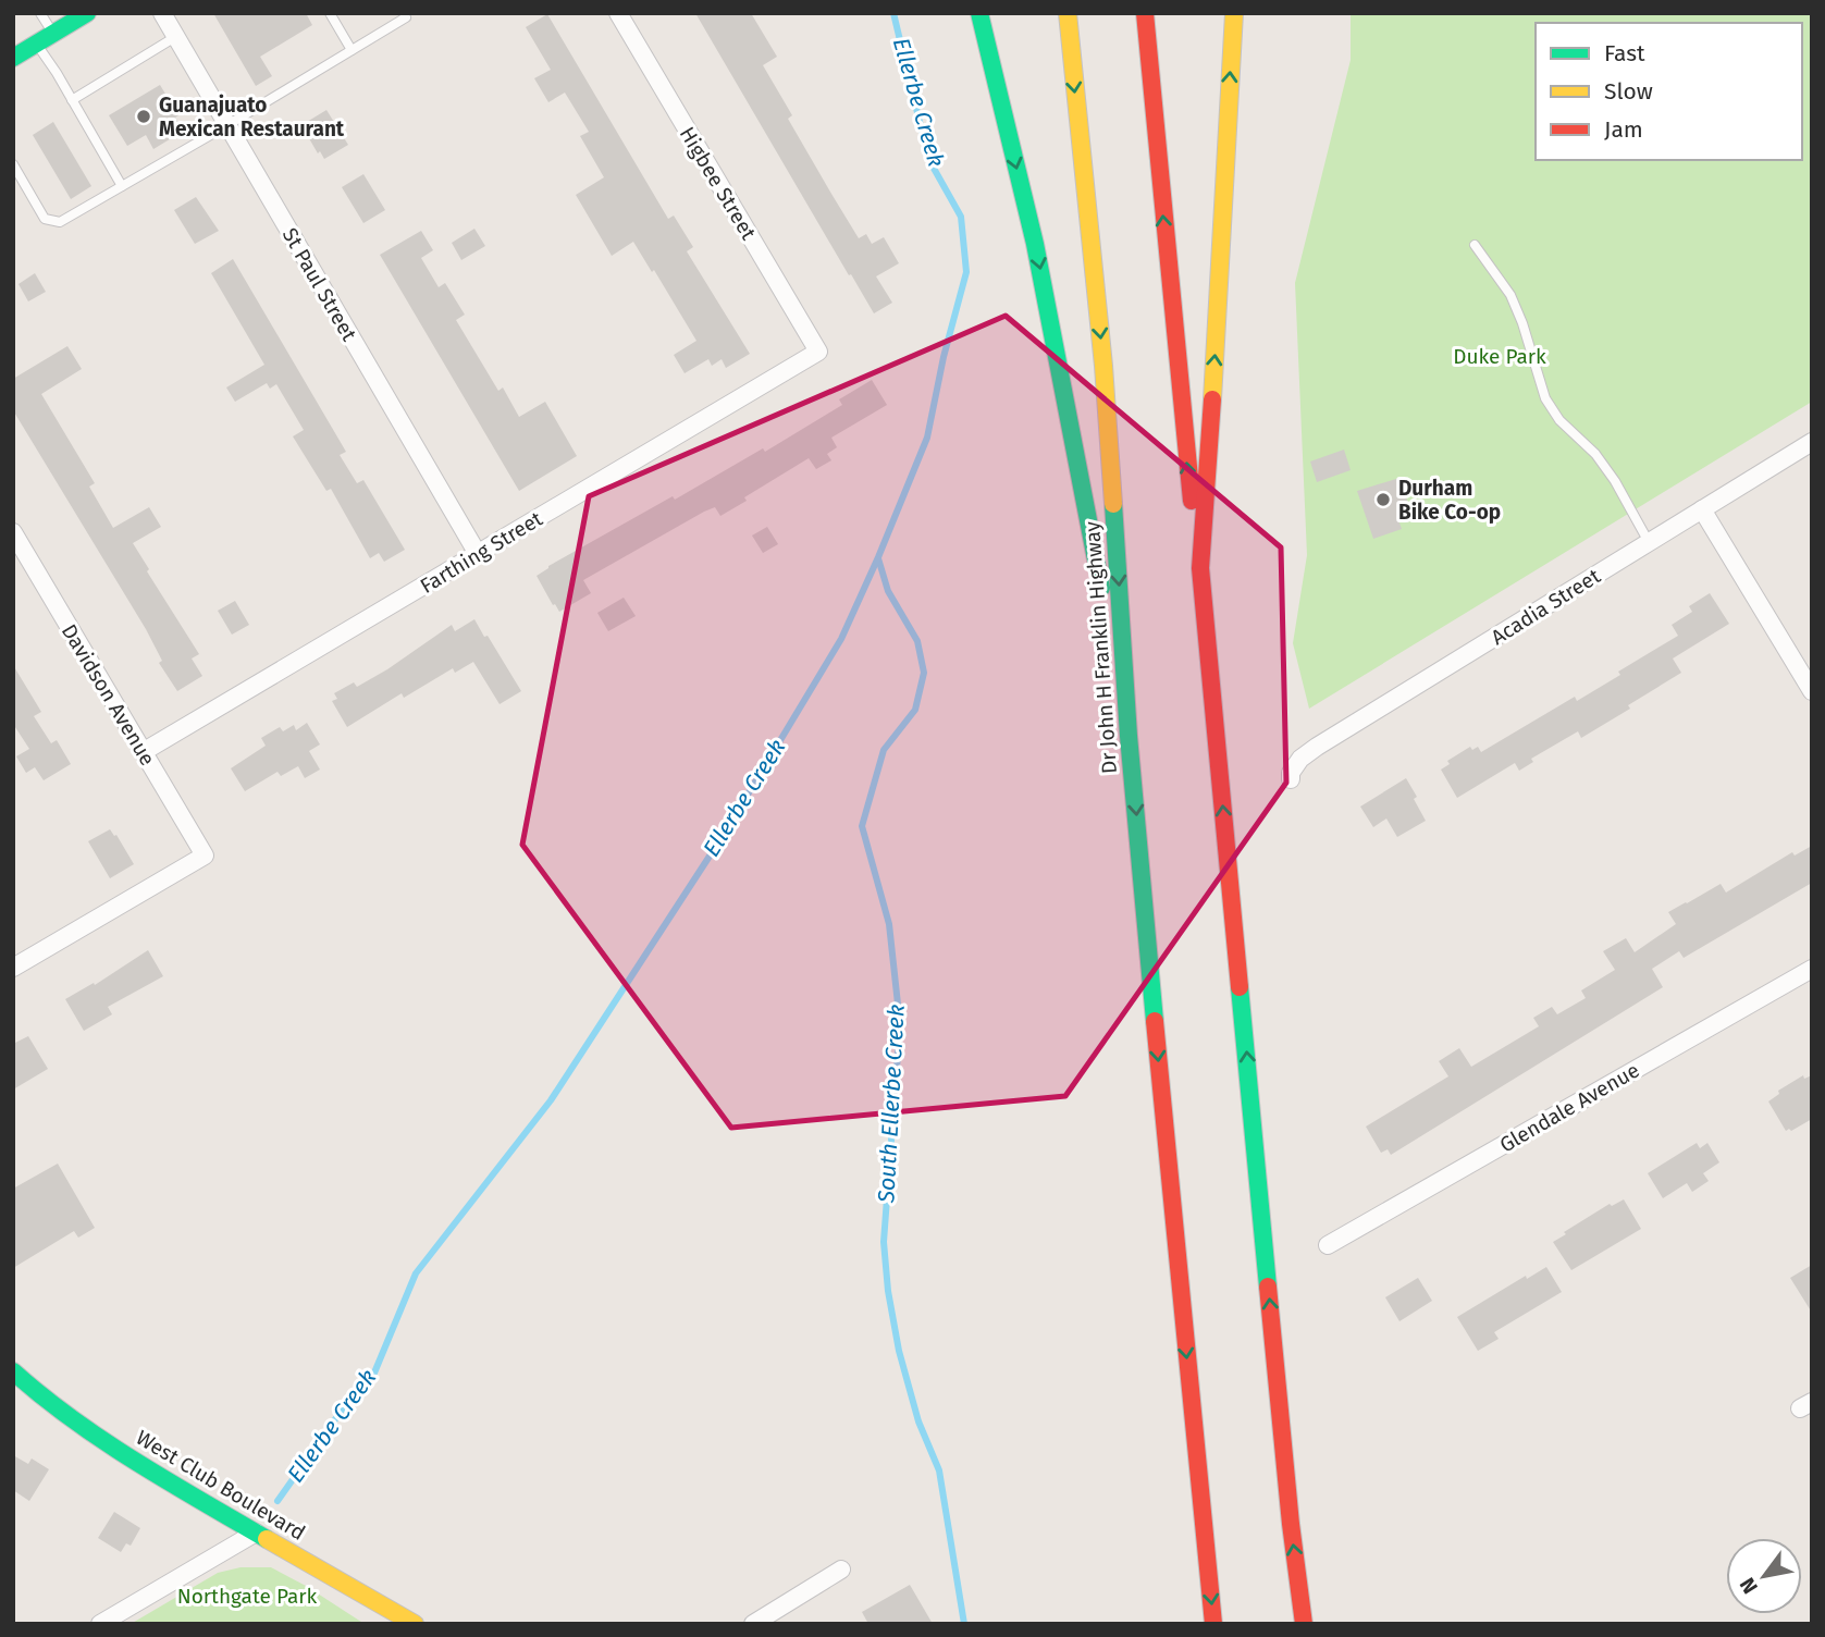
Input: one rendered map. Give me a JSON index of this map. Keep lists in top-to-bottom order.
{
  "streets": {
    "main road": ["Dr John H Franklin Highway", "West Club Boulevard"],
    "street": [
      "Higbee Street",
      "St Paul Street",
      "Farthing Street",
      "Acadia Street",
      "Davidson Avenue",
      "Glendale Avenue"
    ]
  },
  "crossings": [
    ["Higbee Street", "Farthing Street"],
    ["St Paul Street", "Farthing Street"],
    ["Farthing Street", "Davidson Avenue"]
  ],
  "water": ["Ellerbe Creek", "South Ellerbe Creek"],
  "parks": ["Duke Park", "Northgate Park"],
  "places": ["Guanajuato Mexican Restaurant", "Durham Bike Co-op"],
  "legend": ["Fast", "Slow", "Jam"],
  "north": "bottom left"
}
